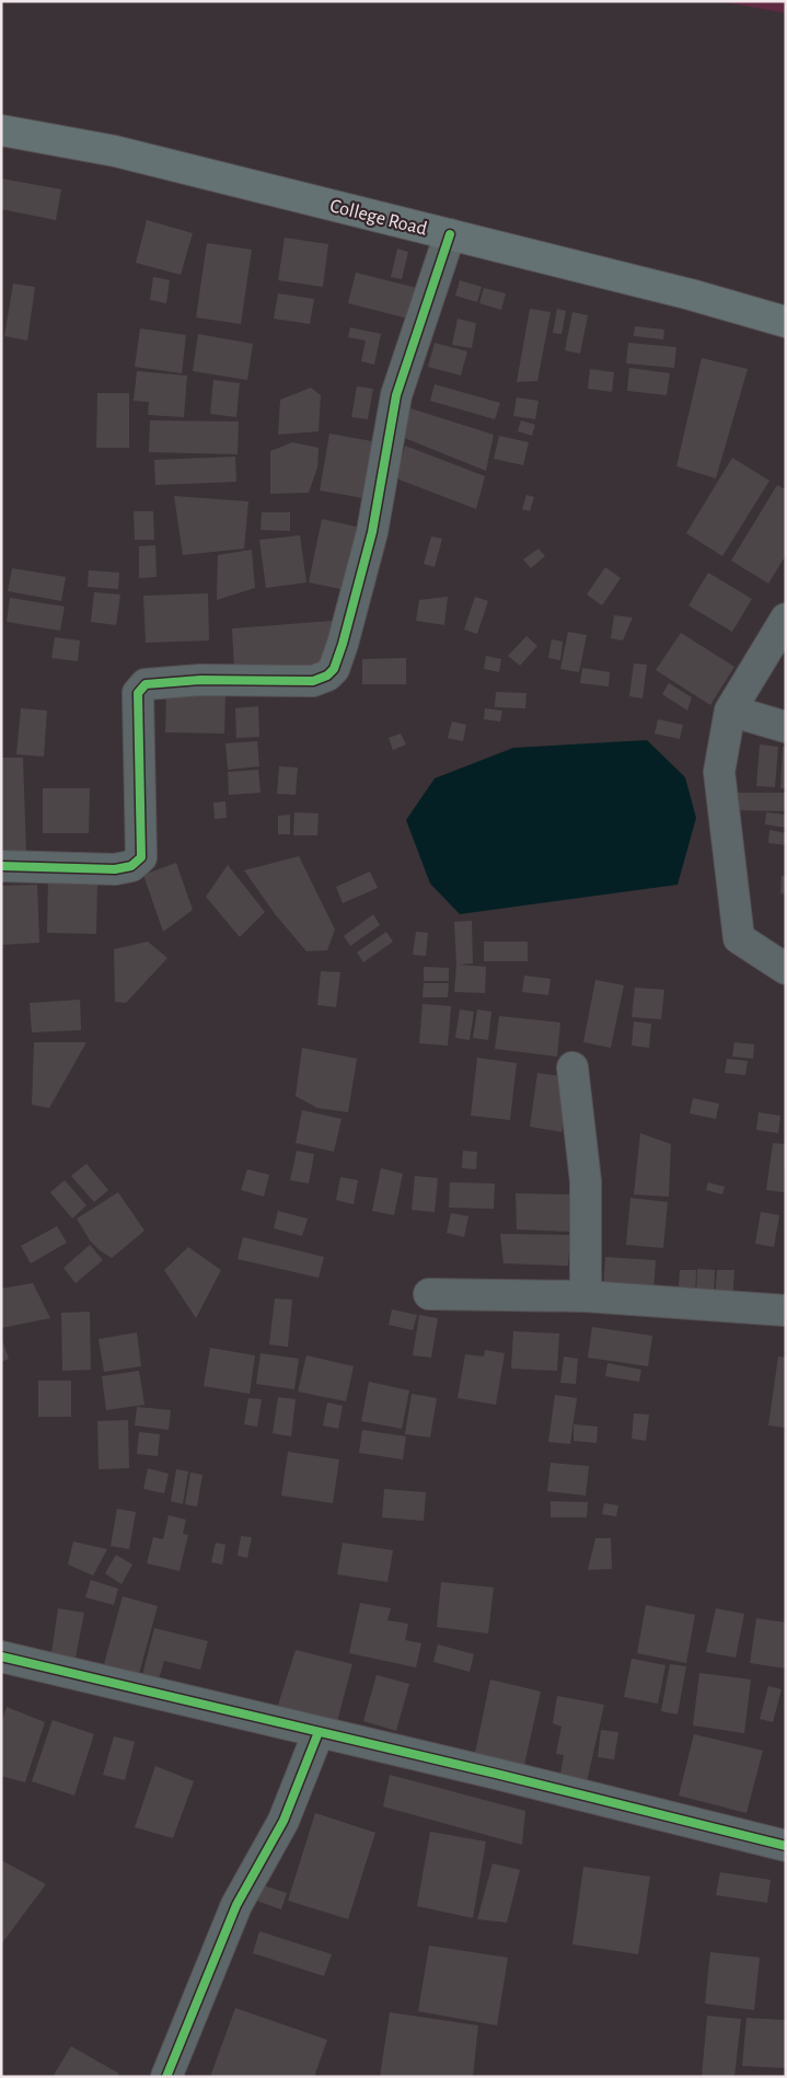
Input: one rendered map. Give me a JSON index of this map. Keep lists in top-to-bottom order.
{
  "streets": {
    "main road": ["College Road"]
  }
}
